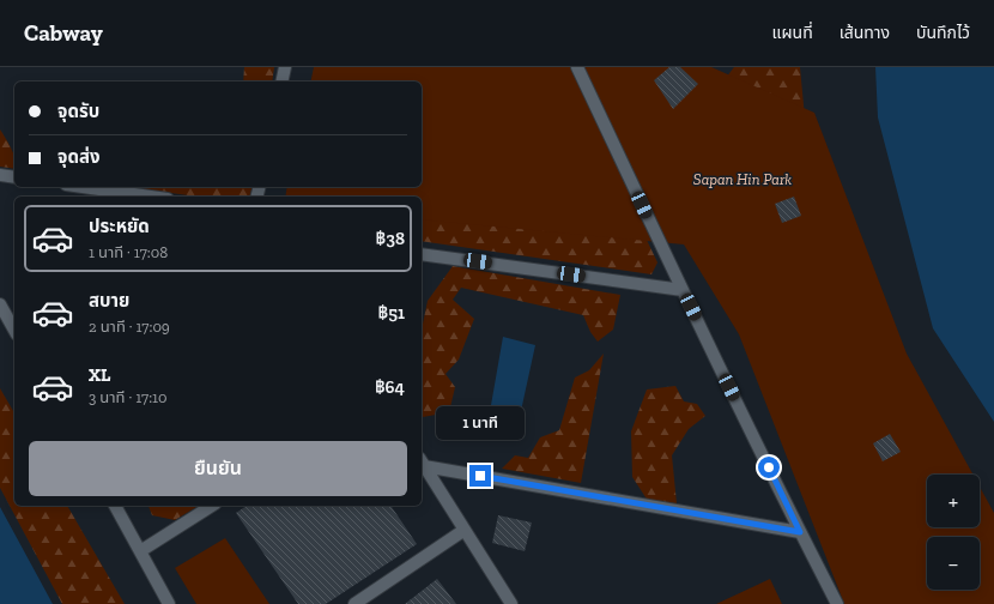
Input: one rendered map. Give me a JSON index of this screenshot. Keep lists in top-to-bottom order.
{
  "parks": ["Sapan Hin Park"],
  "page": {
    "header": "Cabway",
    "nav": ["แผนที่", "เส้นทาง", "บันทึกไว้"],
    "banner": ["จุดรับ", "จุดส่ง"],
    "list": [
      {
        "name": "ประหยัด",
        "note": "1 นาที · 17:08",
        "value": "฿38"
      },
      {
        "name": "สบาย",
        "note": "2 นาที · 17:09",
        "value": "฿51"
      },
      {
        "name": "XL",
        "note": "3 นาที · 17:10",
        "value": "฿64"
      }
    ],
    "bubble": "1 นาที",
    "buttons": "ยืนยัน",
    "map_buttons": ["+", "−"]
  }
}
